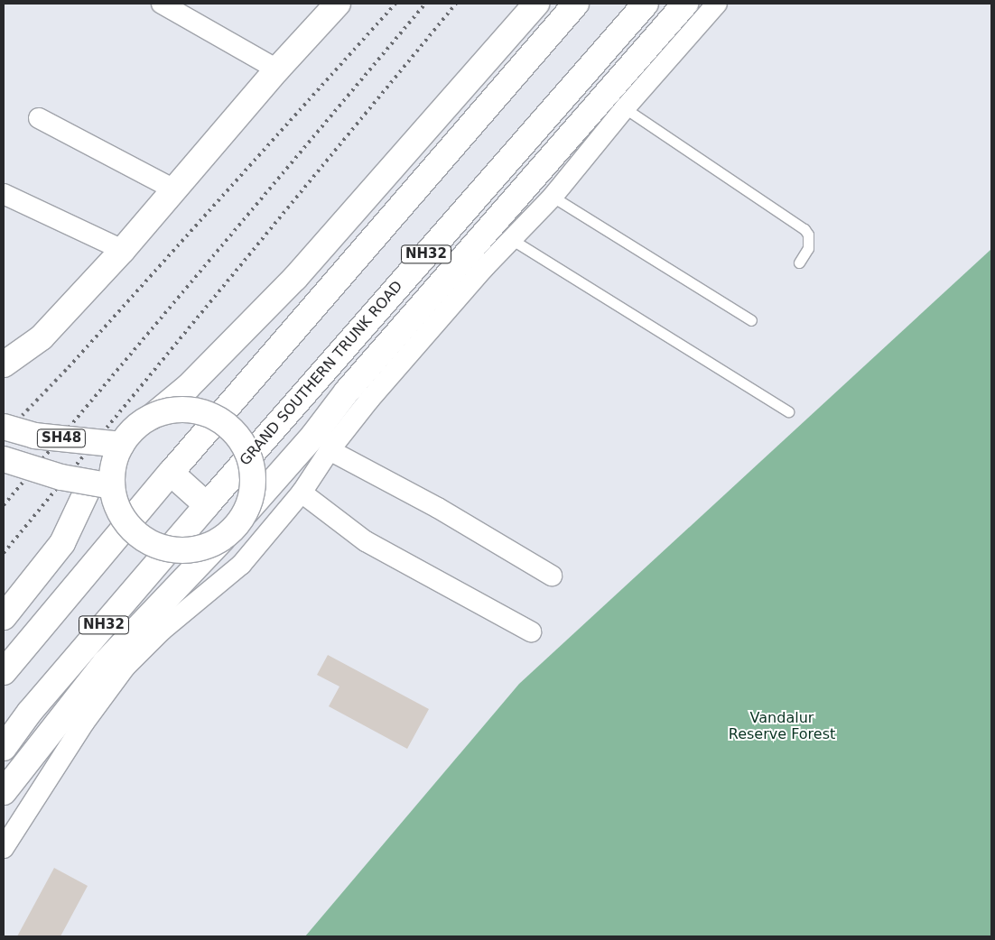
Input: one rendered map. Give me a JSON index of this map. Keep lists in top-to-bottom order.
{
  "streets": {
    "main road": ["NH32", "GRAND SOUTHERN TRUNK ROAD", "SH48"]
  },
  "parks": ["Vandalur Reserve Forest"]
}
